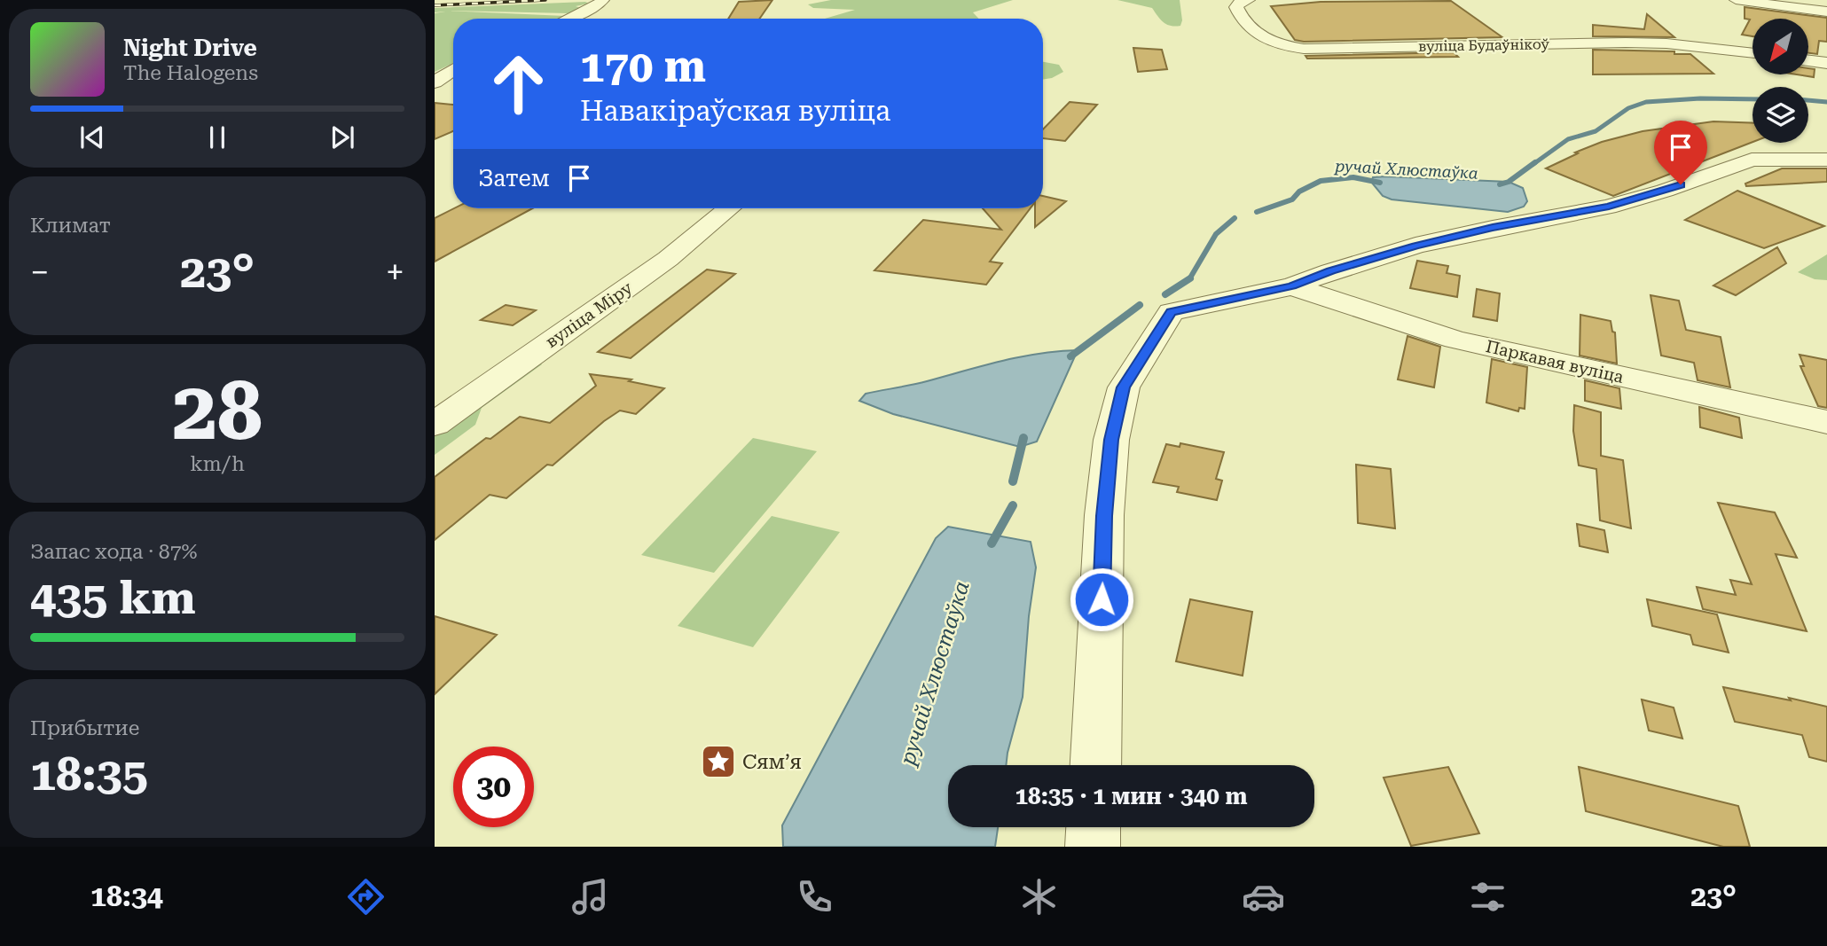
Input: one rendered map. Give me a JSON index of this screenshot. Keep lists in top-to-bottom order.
{
  "streets": {
    "street": ["вуліца Будаўнікоў", "вуліца Міру", "Паркавая вуліца"]
  },
  "water": ["ручай Хлюстаўка"],
  "places": {
    "place": ["Сямʼя"]
  },
  "north": "bottom left",
  "page": {
    "turn": ["170 m", "Навакіраўская вуліца"],
    "song": ["Night Drive", "The Halogens"],
    "then": "Затем",
    "tile": [
      "Климат",
      ["28", "km/h"],
      ["Запас хода · 87%", "435 km"],
      ["Прибытие", "18:35"]
    ],
    "heat": ["−", "23°", "+"],
    "limit": "30",
    "trip": "18:35 · 1 мин · 340 m",
    "tabs": ["18:34", "23°"]
  }
}
